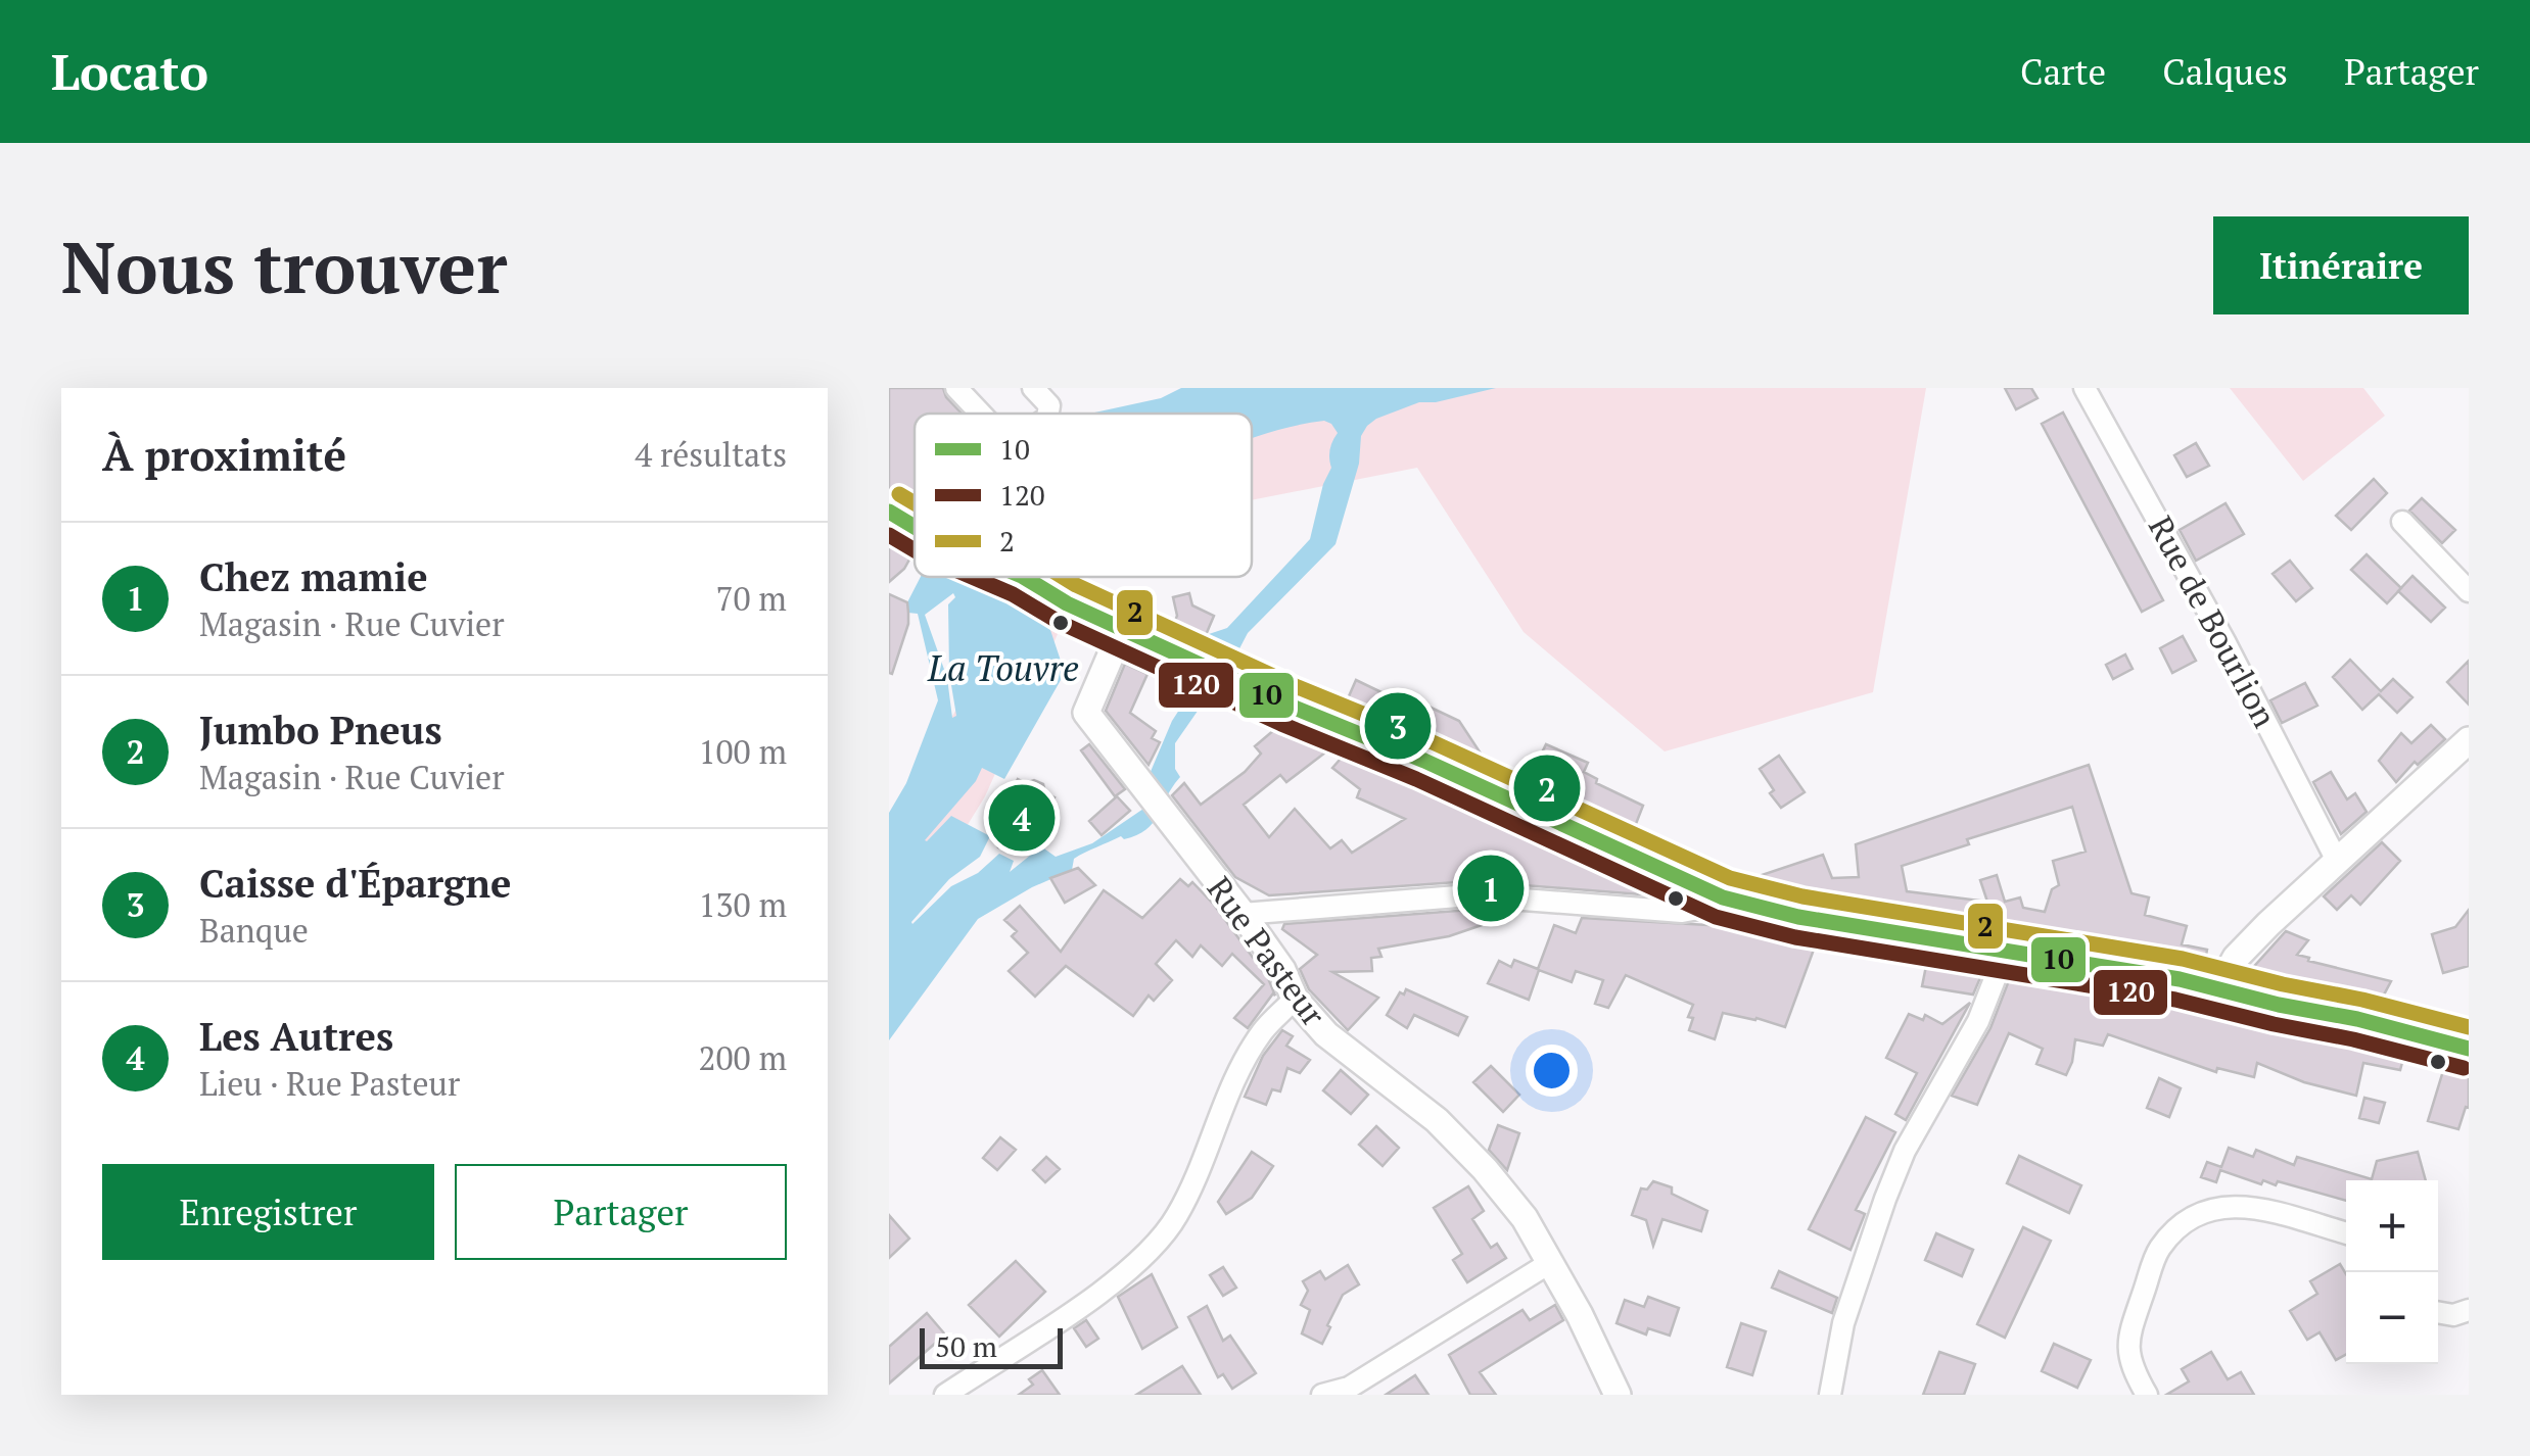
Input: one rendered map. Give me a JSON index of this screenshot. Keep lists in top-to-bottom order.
{
  "streets": {
    "street": ["Rue de Bourlion", "Rue Pasteur"]
  },
  "water": ["La Touvre"],
  "lines": ["transit line 2", "transit line 10", "transit line 120"],
  "legend": ["10", "120", "2"],
  "scale_bar": "50 m",
  "page": {
    "header": "Locato",
    "nav": ["Carte", "Calques", "Partager"],
    "buttons": [
      "Itinéraire",
      ["Enregistrer", "Partager"]
    ],
    "title": "Nous trouver",
    "heading": ["À proximité", "4 résultats"],
    "list": [
      {
        "mark": "1",
        "name": "Chez mamie",
        "note": "Magasin · Rue Cuvier",
        "value": "70 m"
      },
      {
        "mark": "2",
        "name": "Jumbo Pneus",
        "note": "Magasin · Rue Cuvier",
        "value": "100 m"
      },
      {
        "mark": "3",
        "name": "Caisse d'Épargne",
        "note": "Banque",
        "value": "130 m"
      },
      {
        "mark": "4",
        "name": "Les Autres",
        "note": "Lieu · Rue Pasteur",
        "value": "200 m"
      }
    ],
    "pins": [
      "3",
      "2",
      "4",
      "1"
    ],
    "map_buttons": ["+", "−"],
    "scale": "50 m"
  }
}
